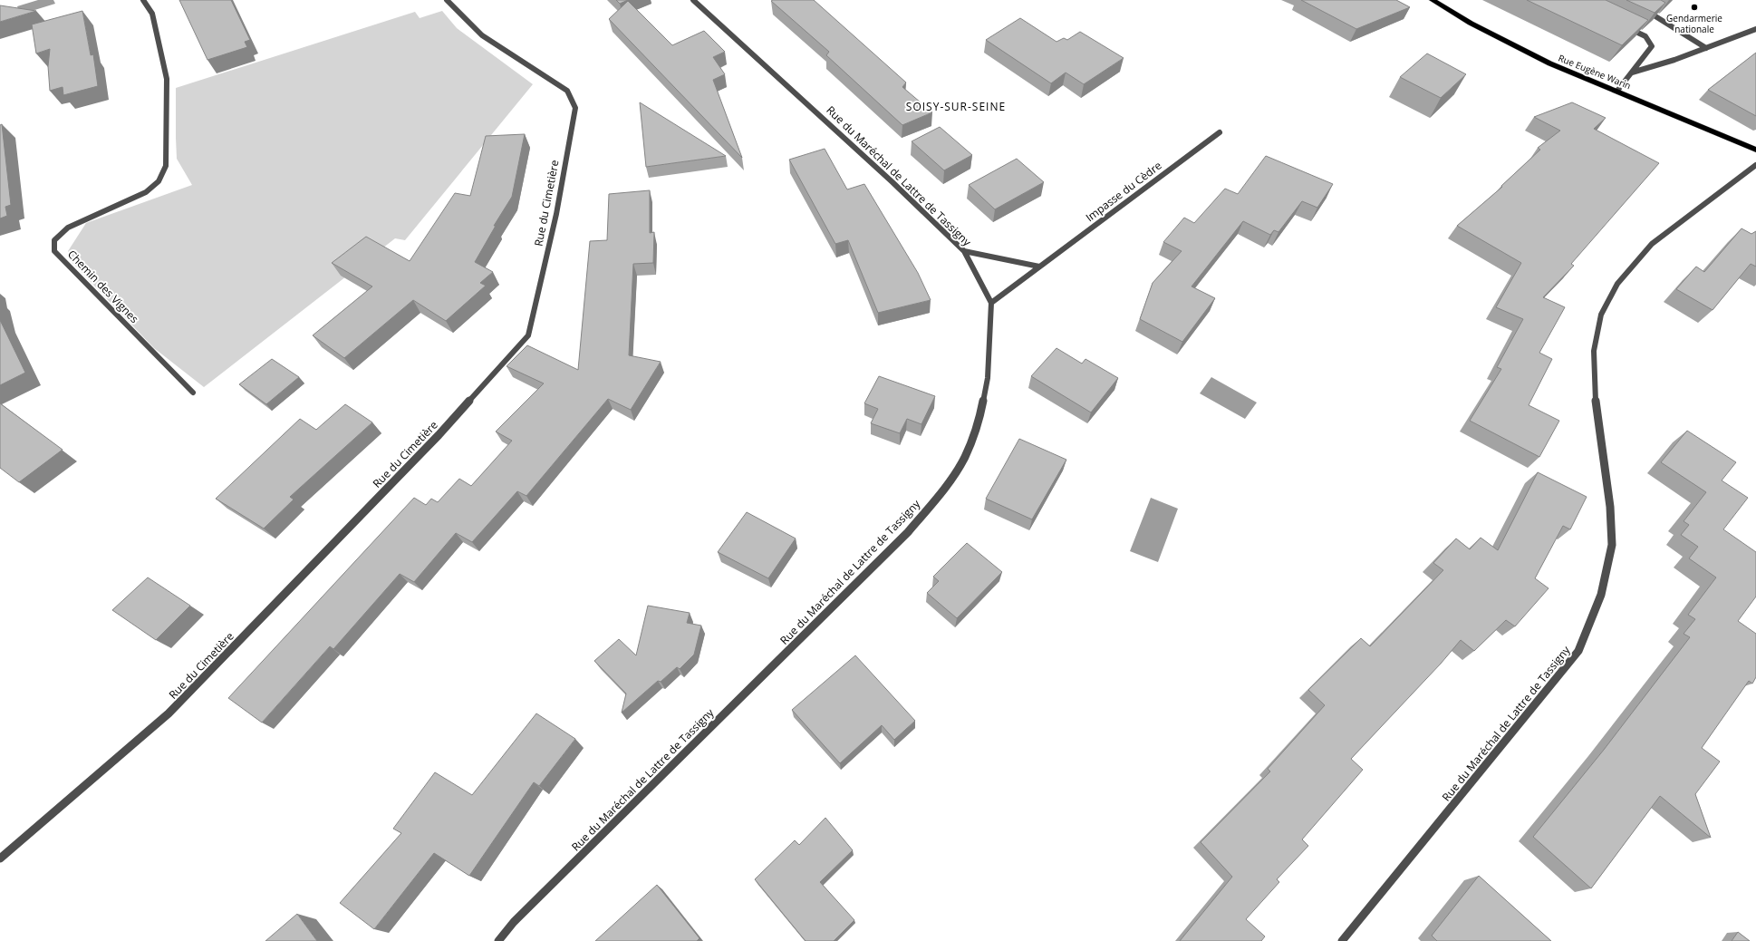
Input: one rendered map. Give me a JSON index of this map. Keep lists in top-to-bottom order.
{
  "streets": {
    "main road": ["Rue Eugène Warin"],
    "street": [
      "Rue du Maréchal de Lattre de Tassigny",
      "Impasse du Cèdre",
      "Rue du Cimetière",
      "Chemin des Vignes"
    ]
  },
  "crossings": [
    ["Rue du Maréchal de Lattre de Tassigny", "Impasse du Cèdre"]
  ],
  "districts": ["SOISY-SUR-SEINE"],
  "places": ["Gendarmerie nationale"]
}
